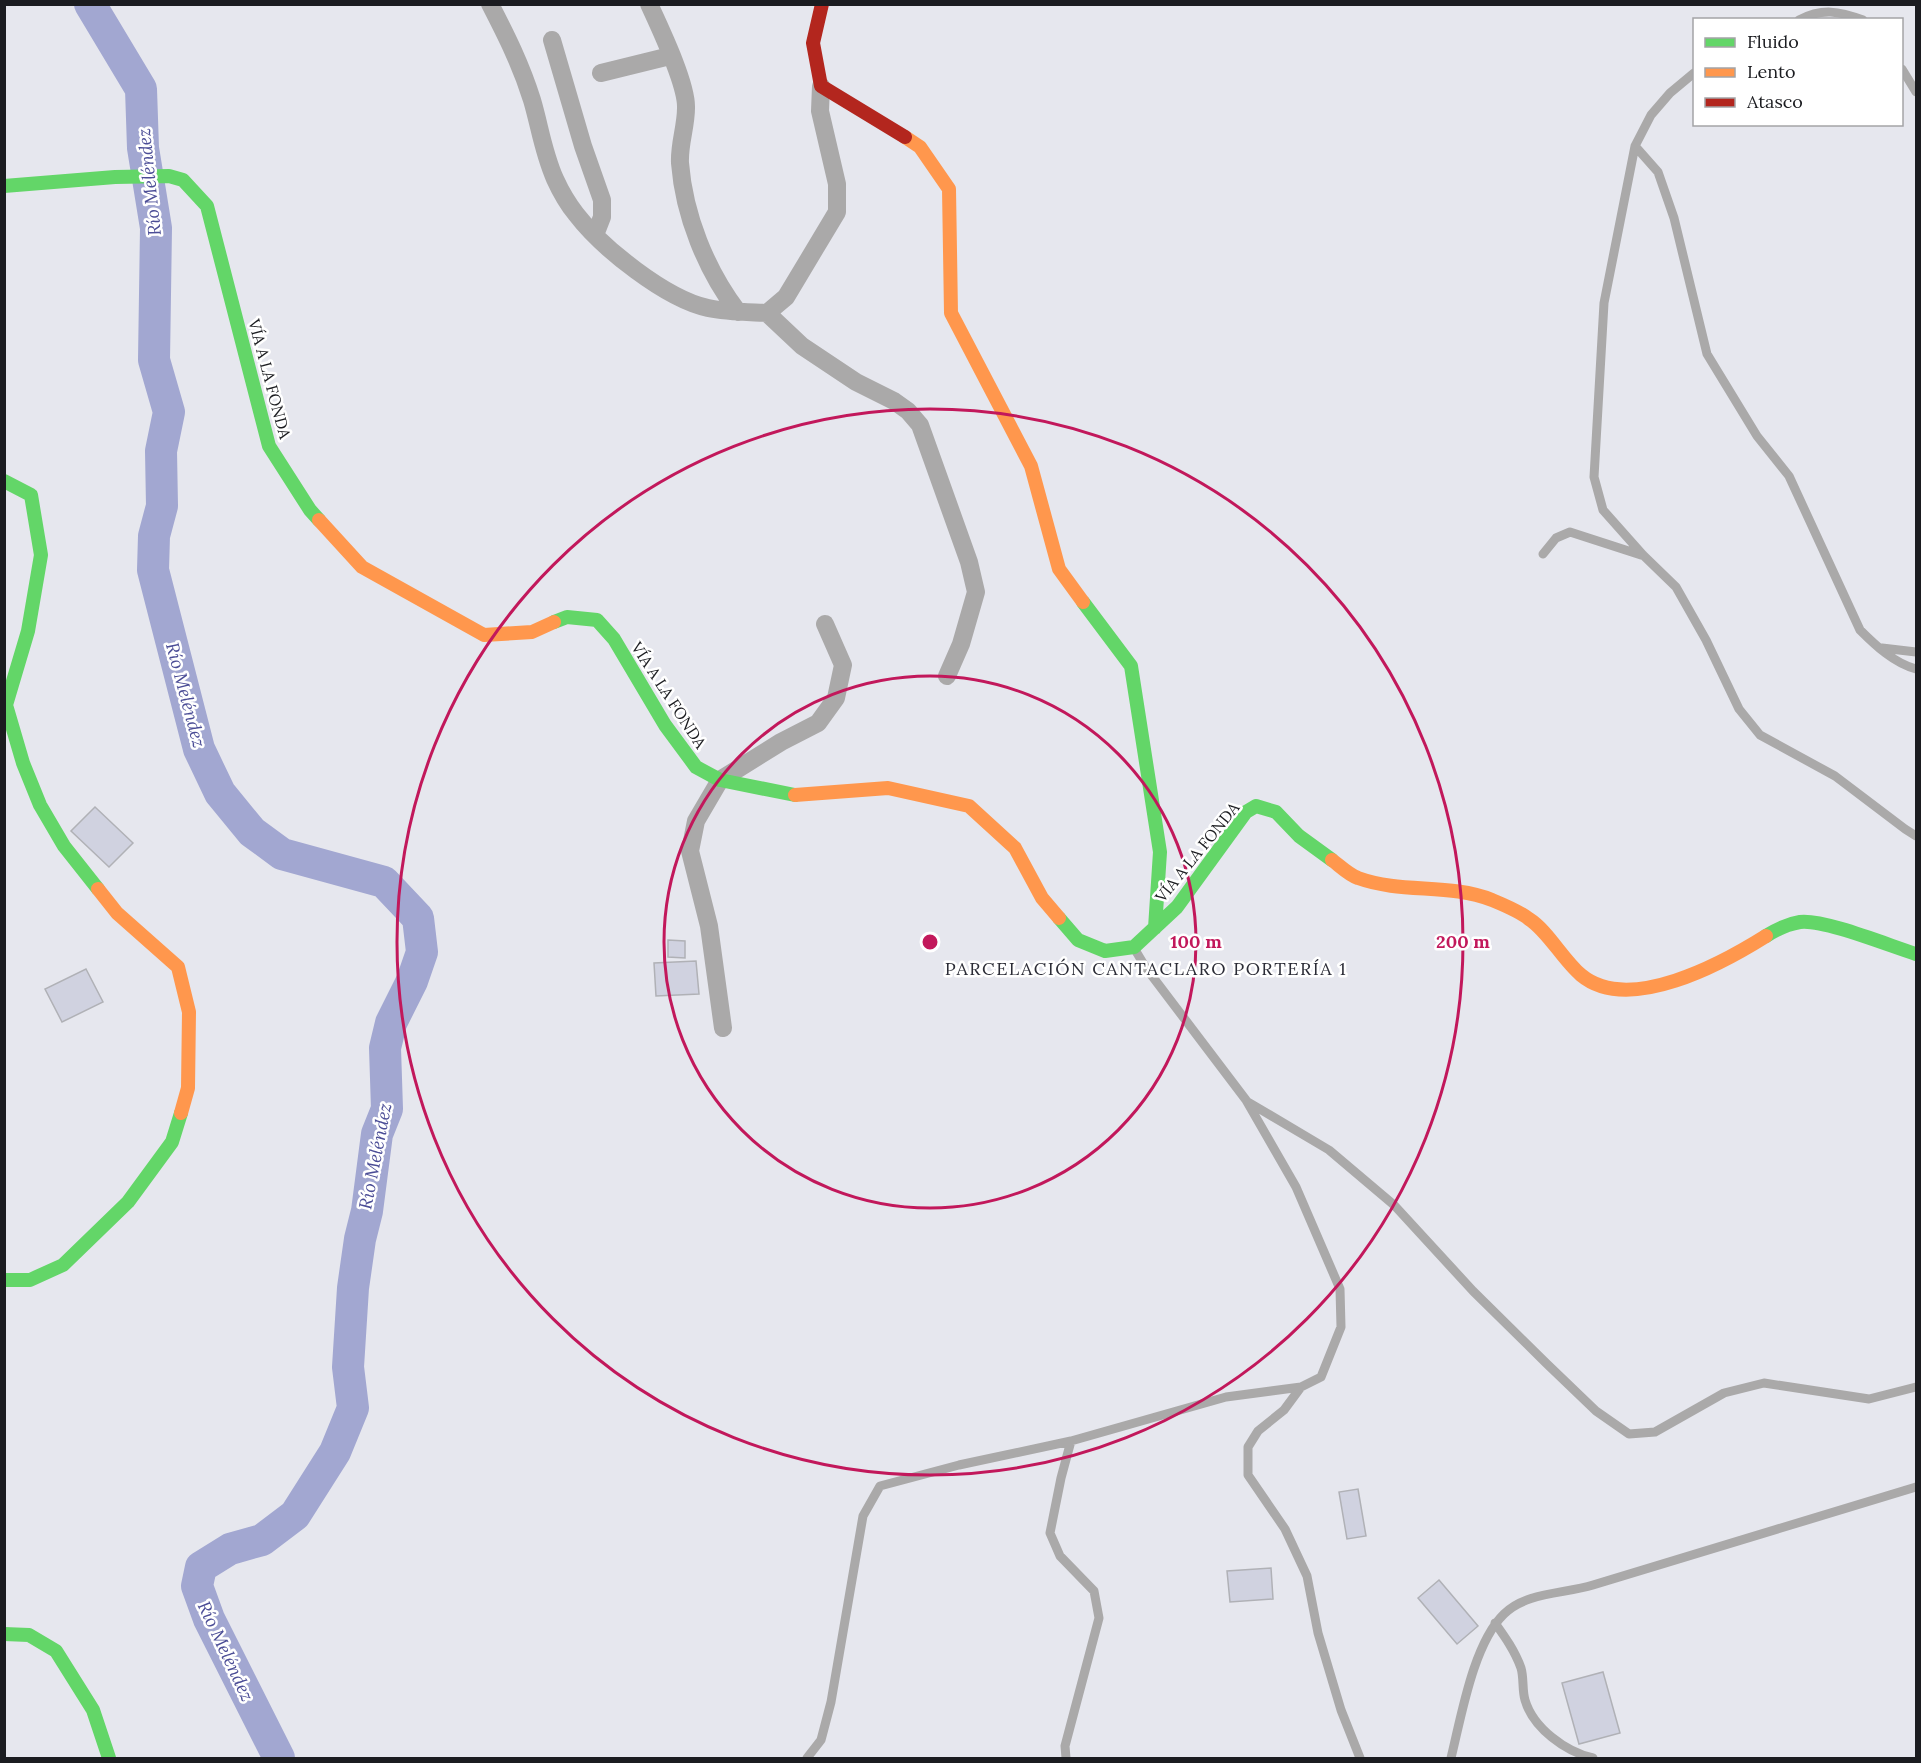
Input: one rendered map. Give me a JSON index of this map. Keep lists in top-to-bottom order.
{
  "streets": {
    "street": ["VÍA A LA FONDA"]
  },
  "districts": ["PARCELACIÓN CANTACLARO PORTERÍA 1"],
  "water": ["Río Meléndez"],
  "legend": ["Fluido", "Lento", "Atasco"],
  "rings": ["100 m", "200 m"]
}
